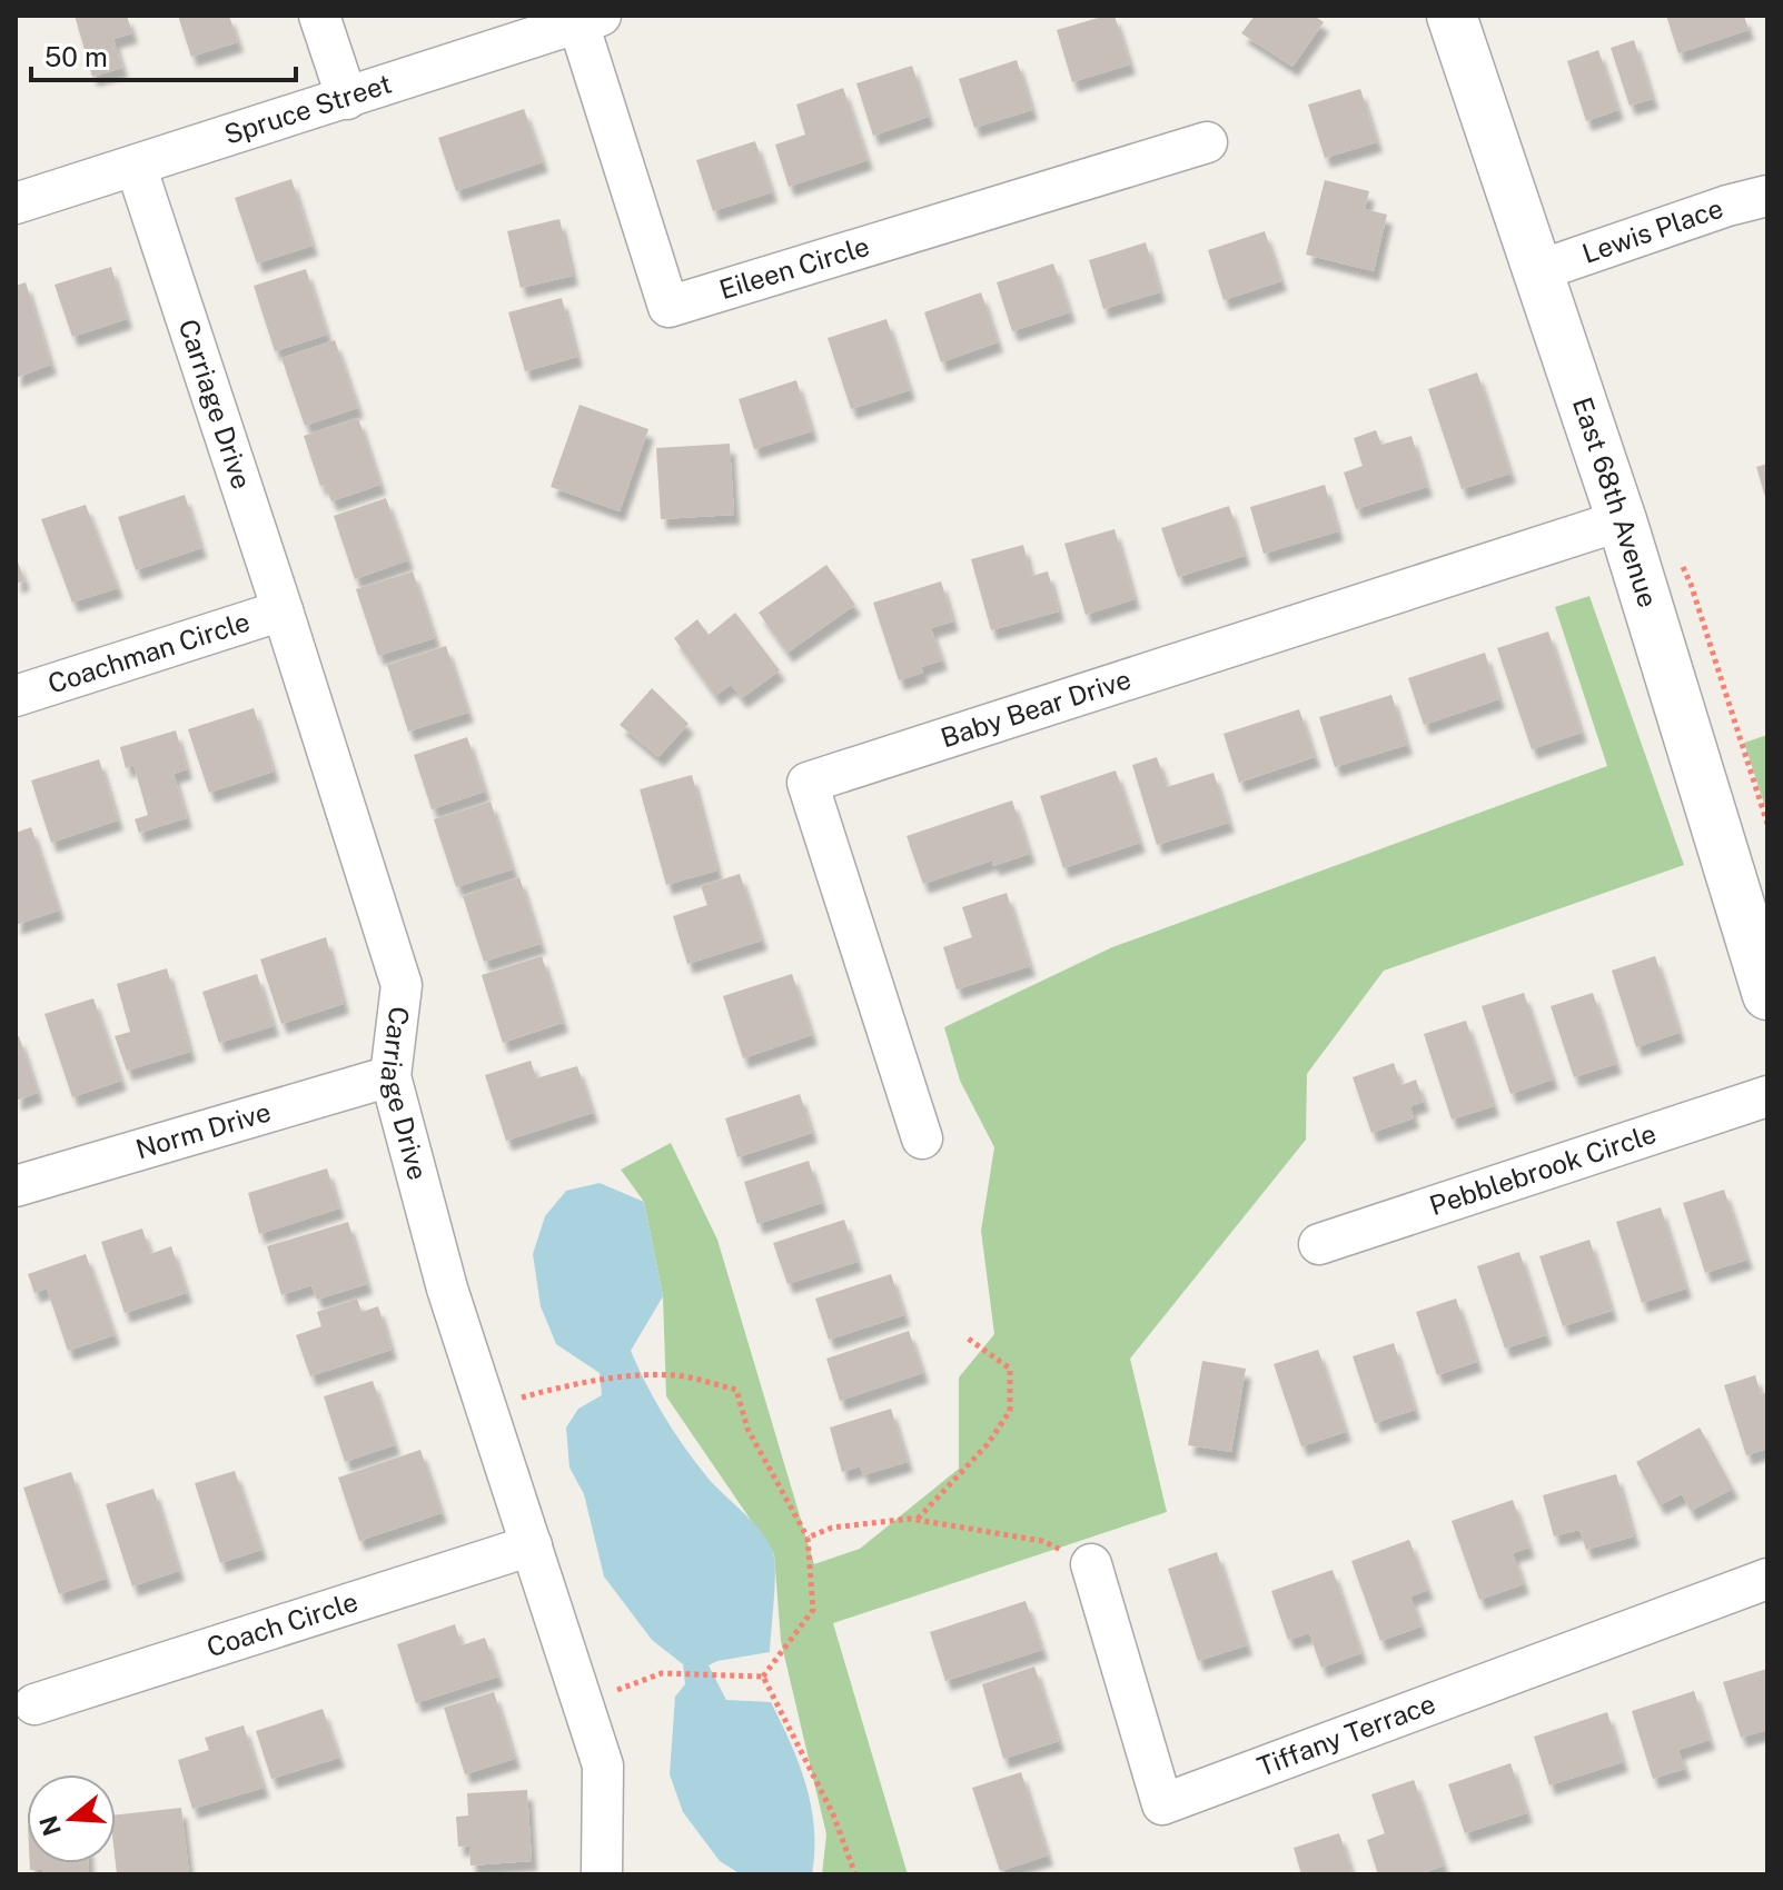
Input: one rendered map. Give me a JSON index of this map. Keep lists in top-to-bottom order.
{
  "streets": {
    "street": [
      "Spruce Street",
      "Lewis Place",
      "Eileen Circle",
      "Carriage Drive",
      "East 68th Avenue",
      "Coachman Circle",
      "Baby Bear Drive",
      "Norm Drive",
      "Pebblebrook Circle",
      "Coach Circle",
      "Tiffany Terrace"
    ]
  },
  "crossings": [
    ["Spruce Street", "Eileen Circle"],
    ["Spruce Street", "Carriage Drive"],
    ["Lewis Place", "East 68th Avenue"],
    ["Carriage Drive", "Coachman Circle"],
    ["Carriage Drive", "Norm Drive"],
    ["Carriage Drive", "Coach Circle"],
    ["East 68th Avenue", "Baby Bear Drive"]
  ],
  "scale_bar": "50 m",
  "north": "left"
}
